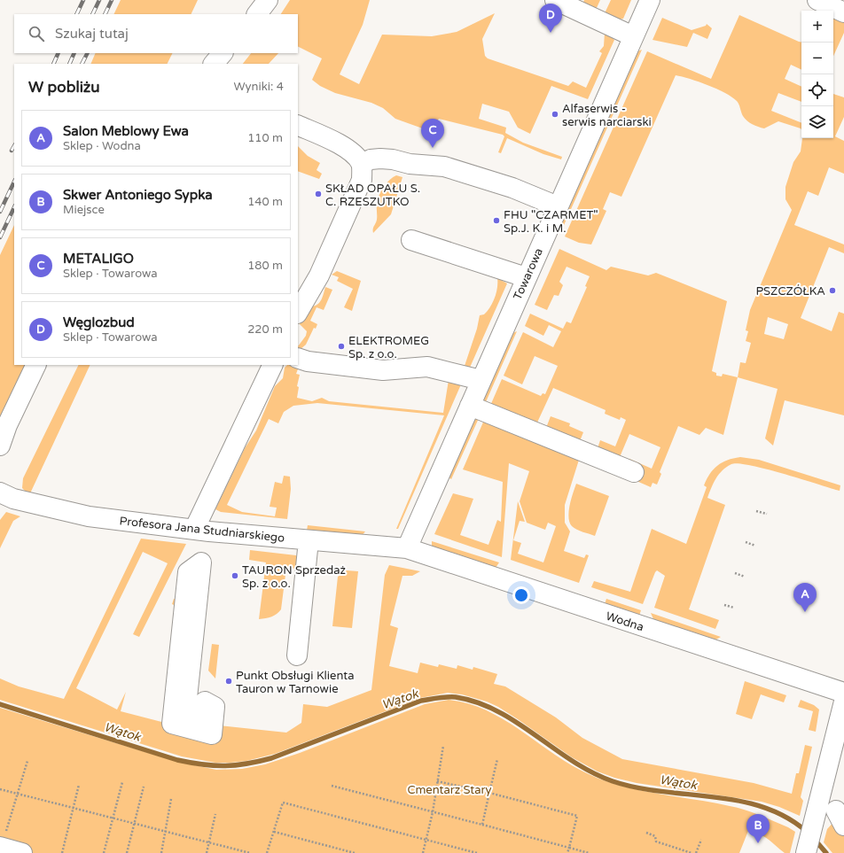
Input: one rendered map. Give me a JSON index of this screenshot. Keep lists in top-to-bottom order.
{
  "streets": {
    "street": ["Towarowa", "Profesora Jana Studniarskiego", "Wodna"]
  },
  "crossings": [
    ["Towarowa", "Profesora Jana Studniarskiego"],
    ["Towarowa", "Wodna"],
    ["Profesora Jana Studniarskiego", "Wodna"]
  ],
  "water": ["Wątok"],
  "parks": ["Cmentarz Stary"],
  "places": [
    "Alfaserwis - serwis narciarski",
    "SKŁAD OPAŁU S. C. RZESZUTKO",
    "FHU \"CZARMET\" Sp.J. K. i M.",
    "PSZCZÓŁKA",
    "ELEKTROMEG Sp. z o.o.",
    "TAURON Sprzedaż Sp. z o.o.",
    "Punkt Obsługi Klienta Tauron w Tarnowie"
  ],
  "page": {
    "pins": [
      "D",
      "C",
      "A",
      "B"
    ],
    "map_buttons": ["+", "−"],
    "search": "Szukaj tutaj",
    "heading": ["W pobliżu", "Wyniki: 4"],
    "list": [
      {
        "mark": "A",
        "name": "Salon Meblowy Ewa",
        "note": "Sklep · Wodna",
        "value": "110 m"
      },
      {
        "mark": "B",
        "name": "Skwer Antoniego Sypka",
        "note": "Miejsce",
        "value": "140 m"
      },
      {
        "mark": "C",
        "name": "METALIGO",
        "note": "Sklep · Towarowa",
        "value": "180 m"
      },
      {
        "mark": "D",
        "name": "Węglozbud",
        "note": "Sklep · Towarowa",
        "value": "220 m"
      }
    ]
  }
}
